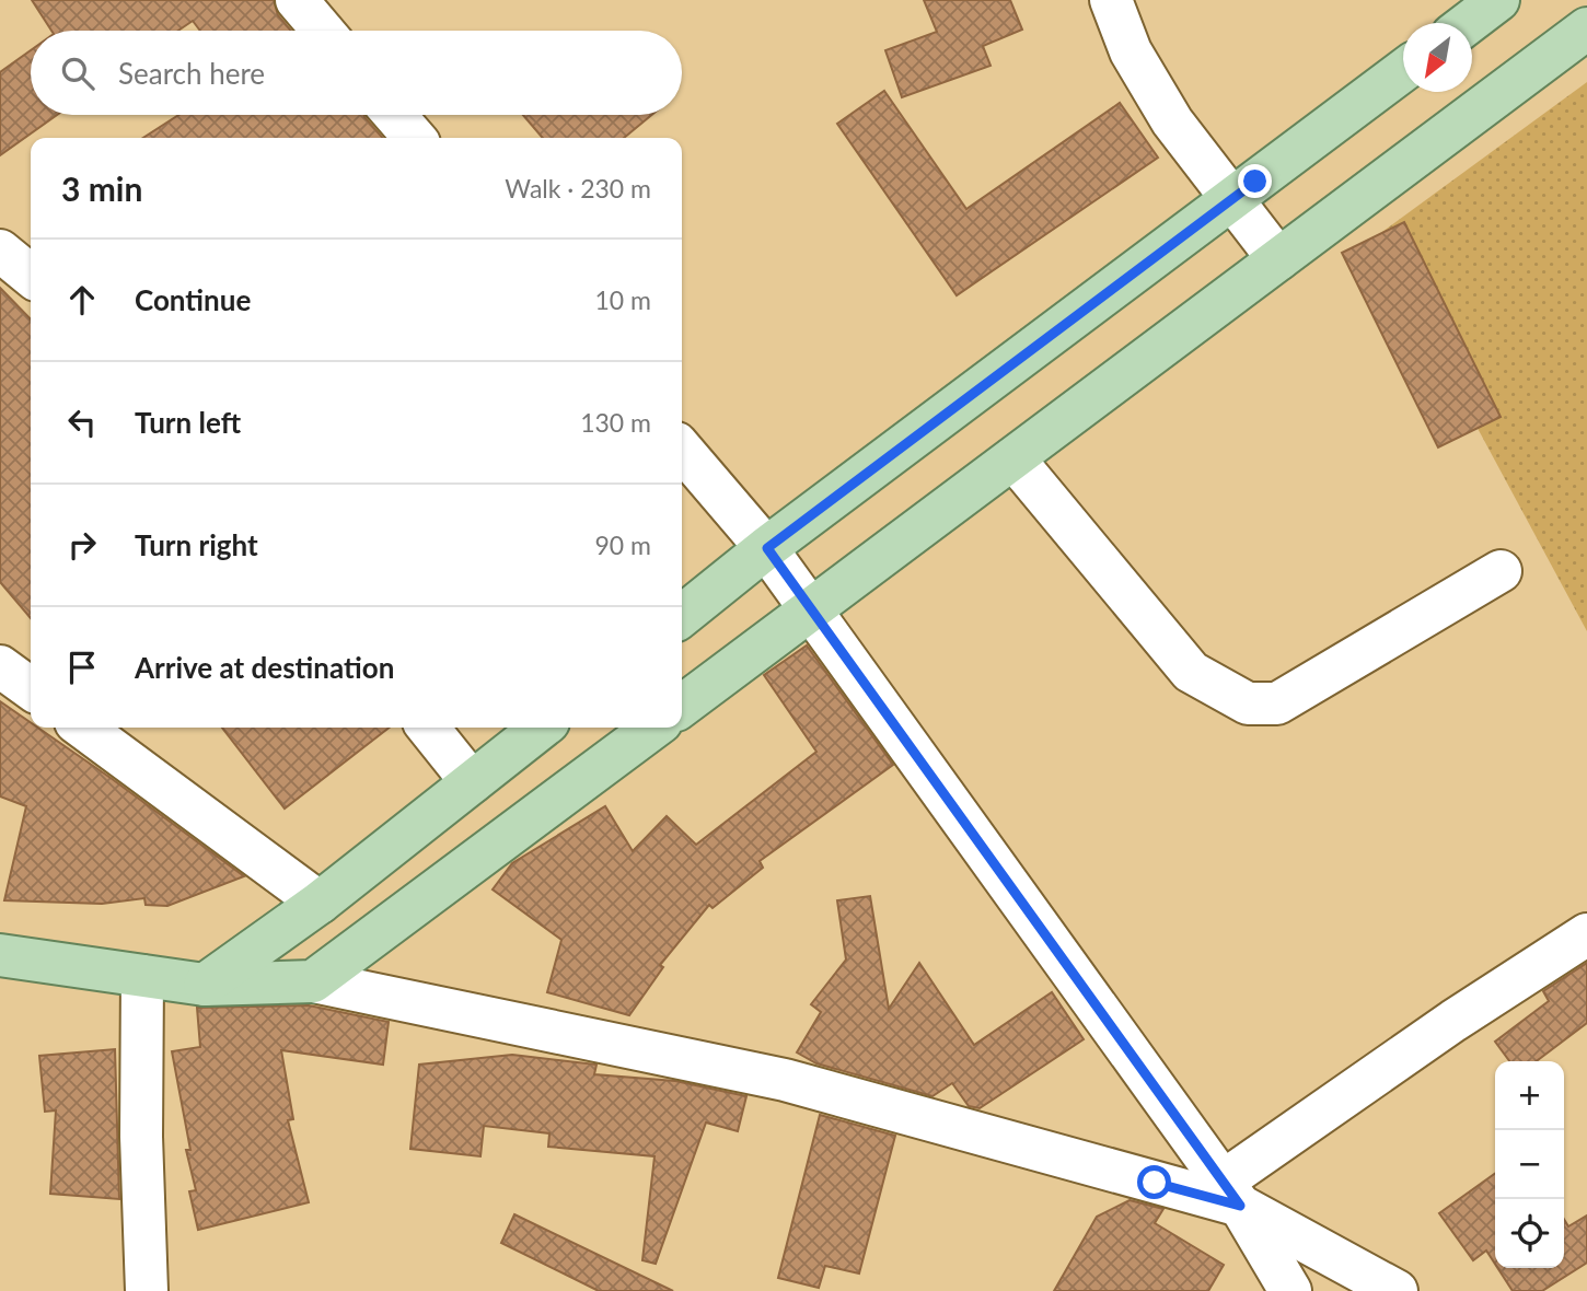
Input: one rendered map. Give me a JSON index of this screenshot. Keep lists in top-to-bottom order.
{
  "north": "bottom left",
  "page": {
    "search": "Search here",
    "heading": ["3 min", "Walk · 230 m"],
    "list": [
      ["Continue", "10 m"],
      ["Turn left", "130 m"],
      ["Turn right", "90 m"],
      "Arrive at destination"
    ],
    "map_buttons": ["+", "−"]
  }
}
